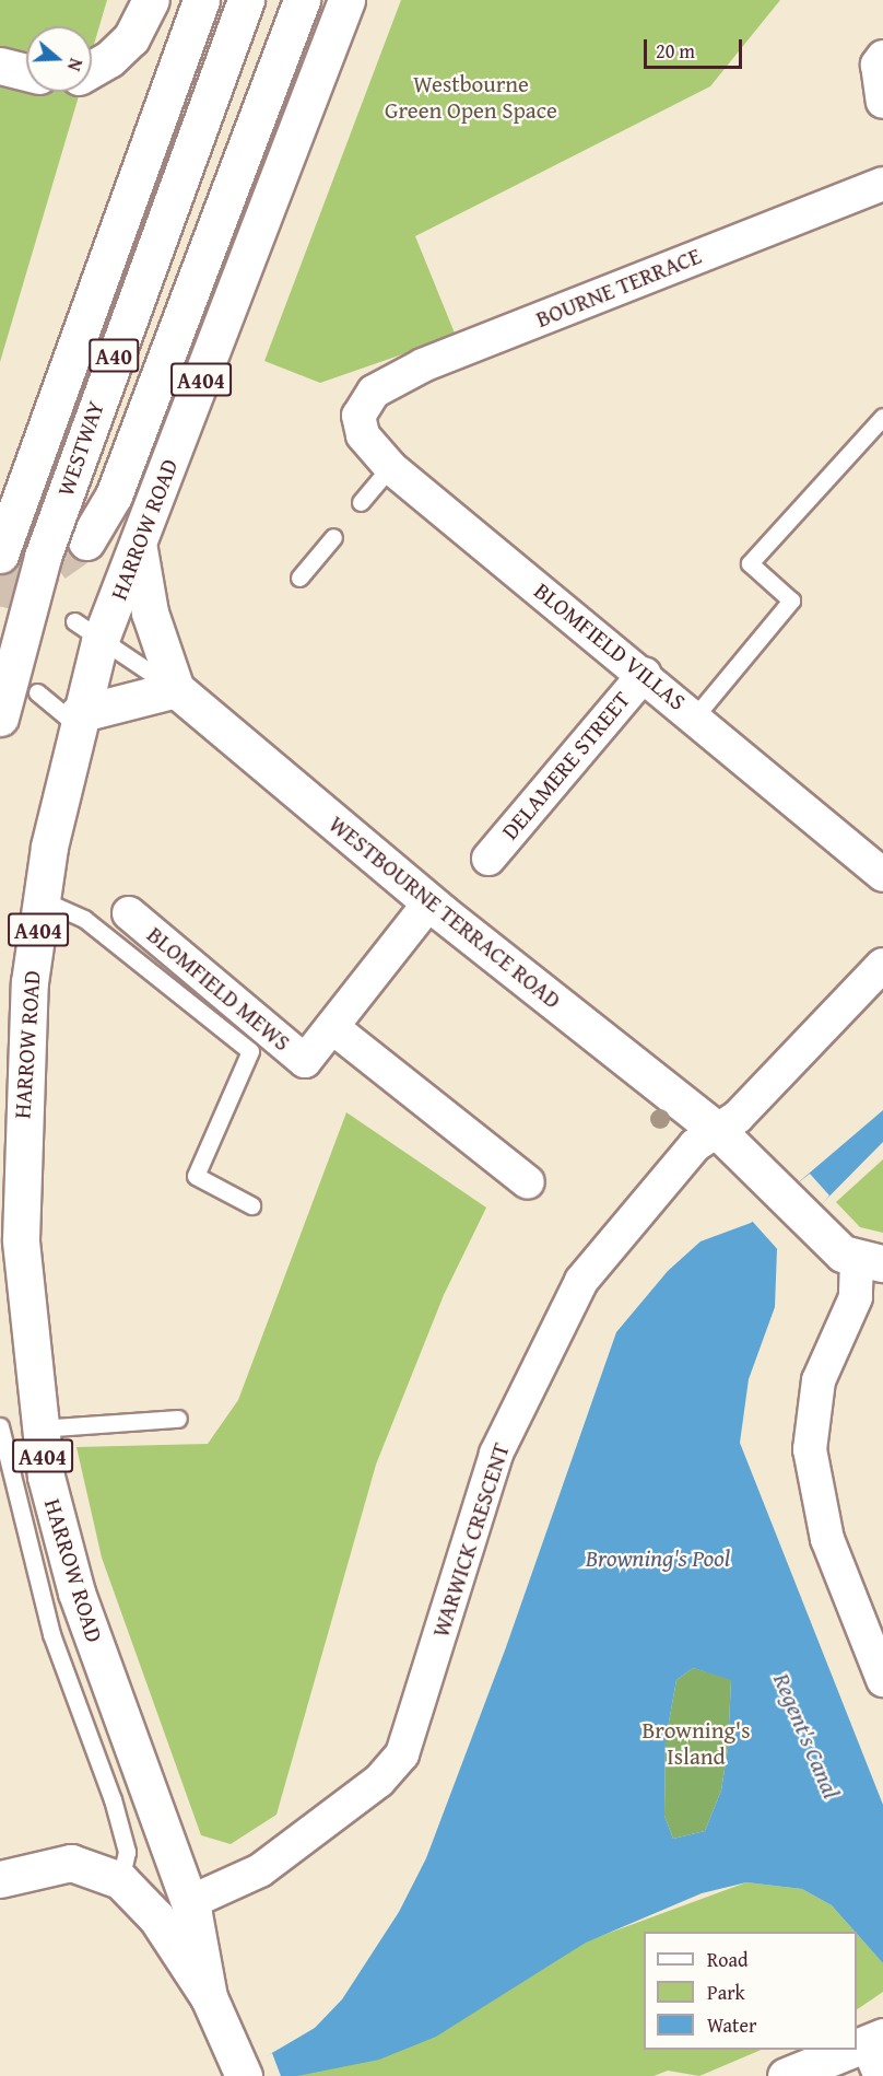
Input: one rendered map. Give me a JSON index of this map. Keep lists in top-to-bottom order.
{
  "streets": {
    "main road": [
      "A40",
      "A404",
      "WESTWAY",
      "HARROW ROAD",
      "WESTBOURNE TERRACE ROAD"
    ],
    "street": [
      "BOURNE TERRACE",
      "BLOMFIELD VILLAS",
      "DELAMERE STREET",
      "BLOMFIELD MEWS",
      "WARWICK CRESCENT"
    ]
  },
  "crossings": [
    ["BOURNE TERRACE", "BLOMFIELD VILLAS"],
    ["HARROW ROAD", "WESTBOURNE TERRACE ROAD"],
    ["HARROW ROAD", "WARWICK CRESCENT"],
    ["BLOMFIELD VILLAS", "DELAMERE STREET"],
    ["WESTBOURNE TERRACE ROAD", "BLOMFIELD MEWS"],
    ["WESTBOURNE TERRACE ROAD", "WARWICK CRESCENT"]
  ],
  "water": ["Browning's Pool", "Regent's Canal"],
  "parks": ["Westbourne Green Open Space", "Browning's Island"],
  "legend": ["Road", "Park", "Water"],
  "scale_bar": "20 m",
  "north": "right"
}
